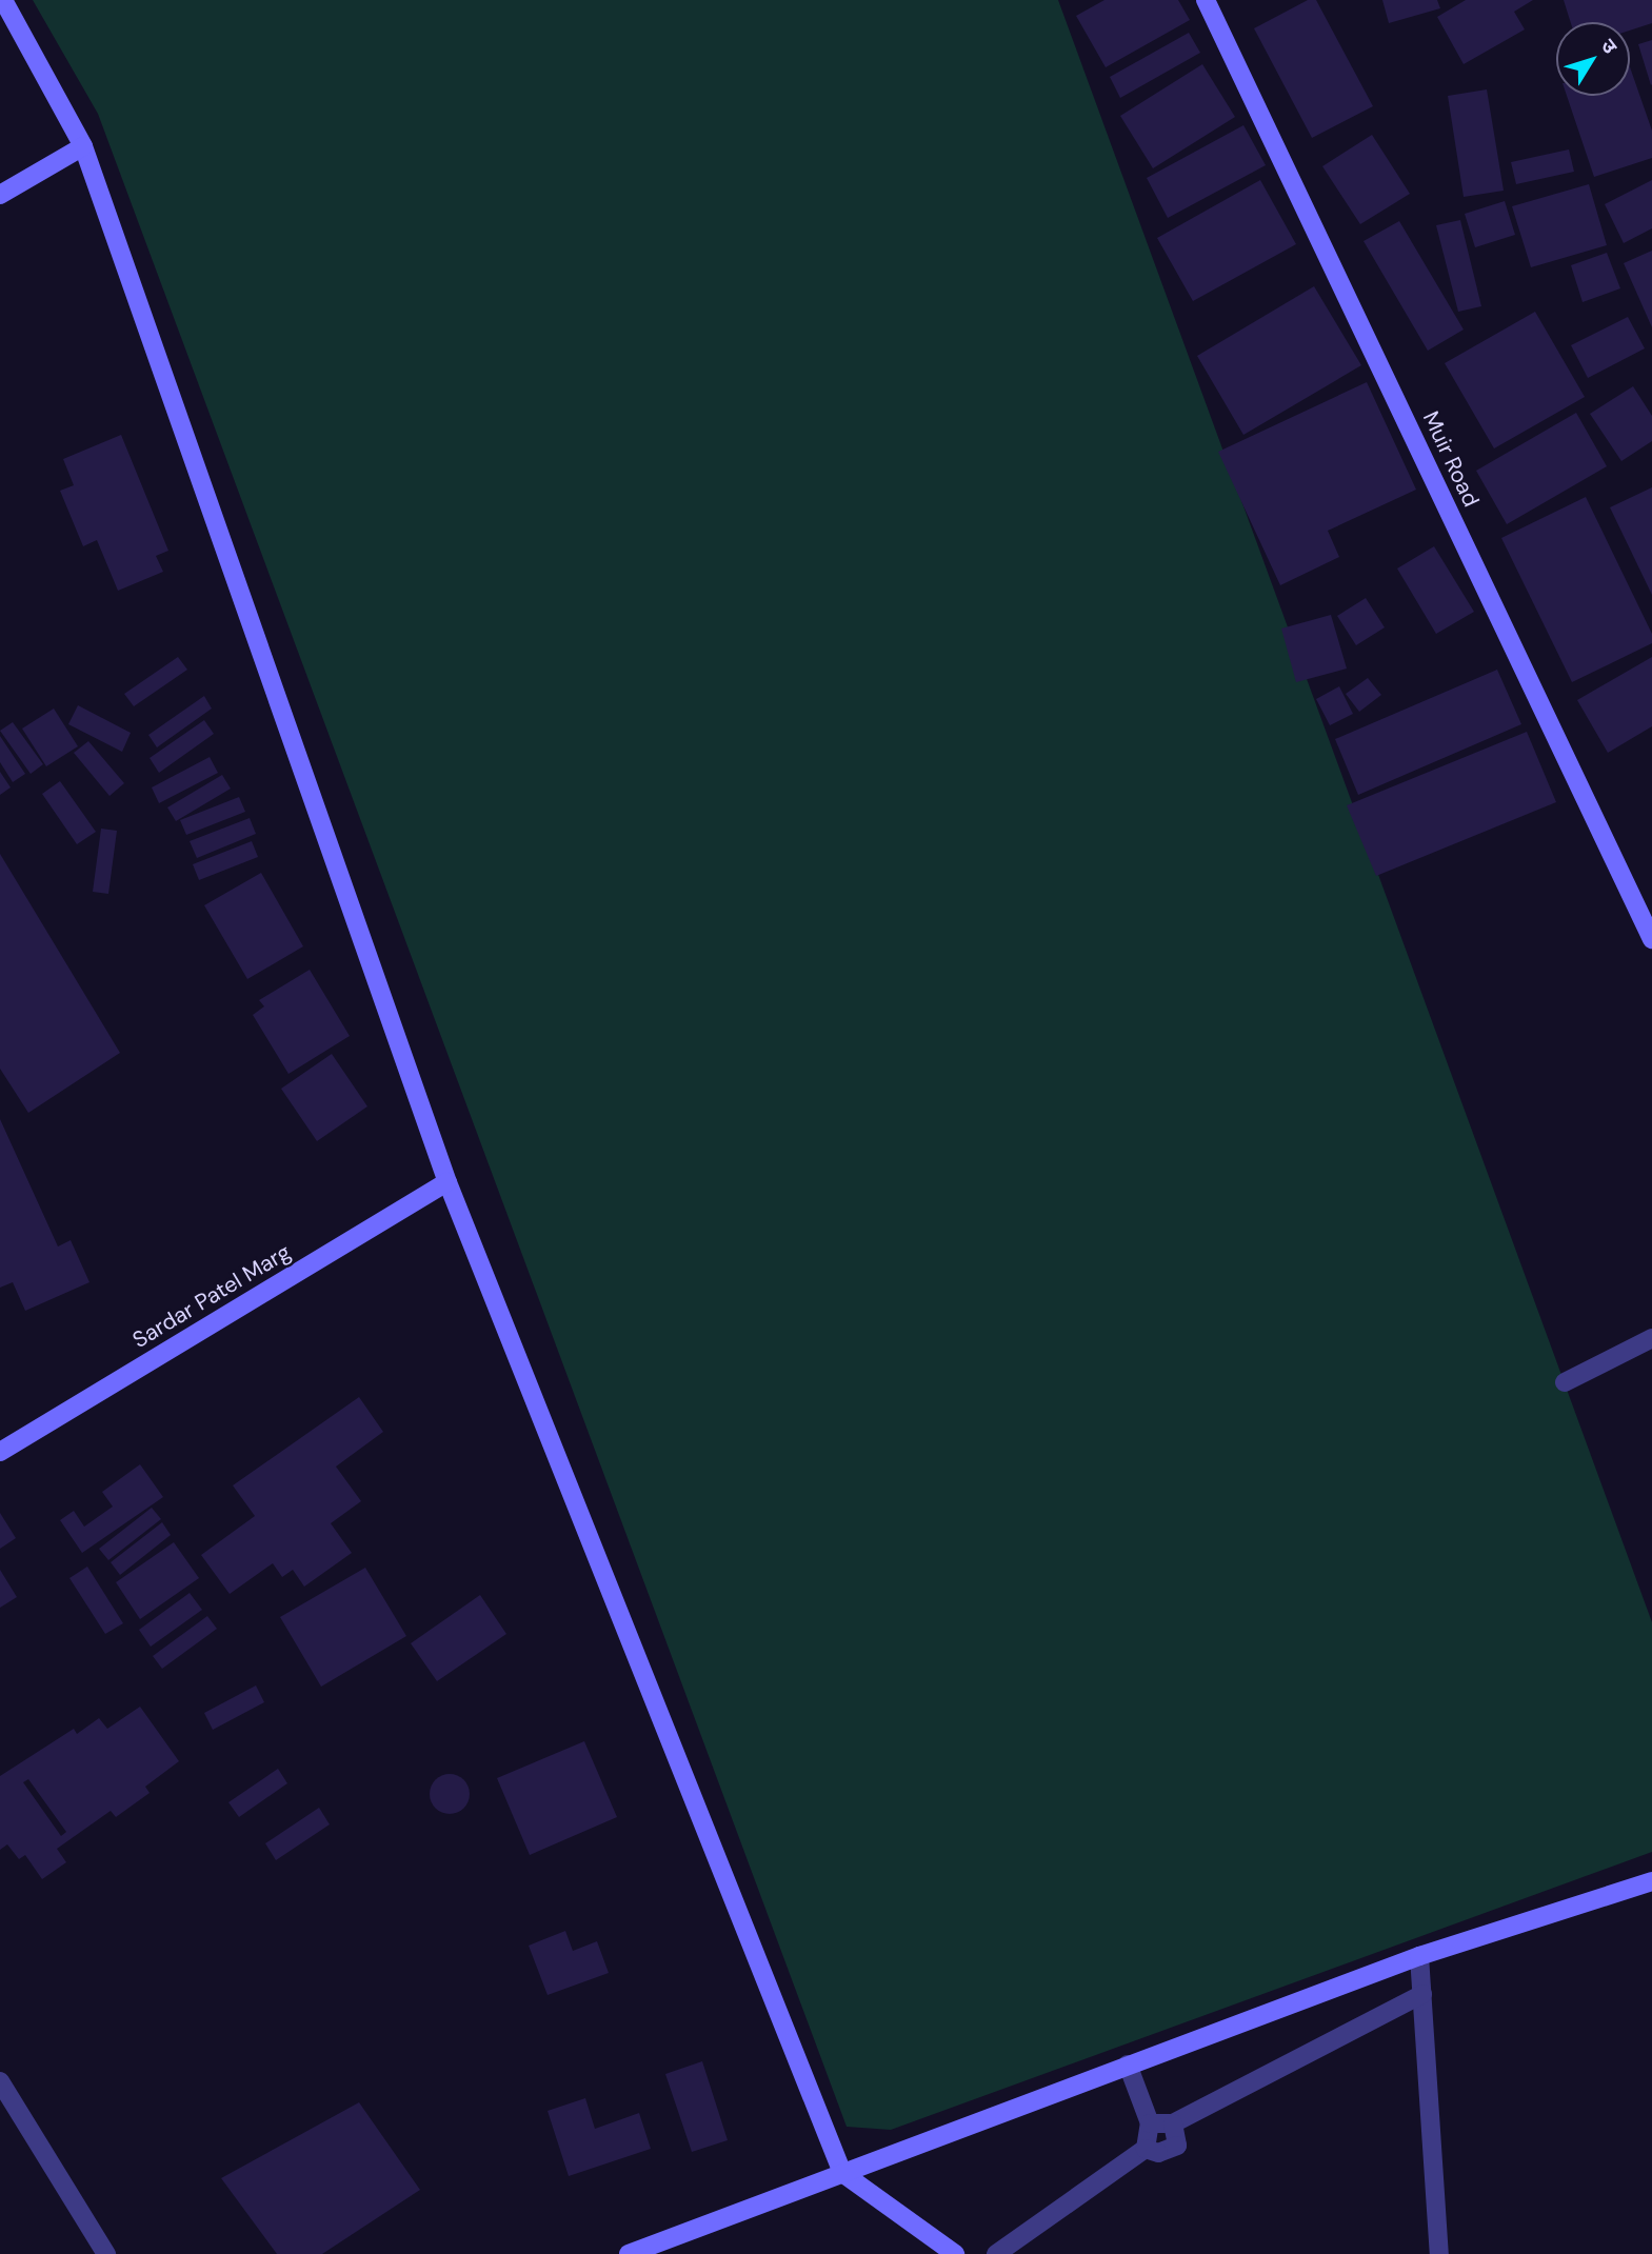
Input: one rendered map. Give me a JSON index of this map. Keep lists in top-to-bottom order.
{
  "streets": {
    "street": ["Muir Road", "Sardar Patel Marg"]
  },
  "north": "top right"
}
